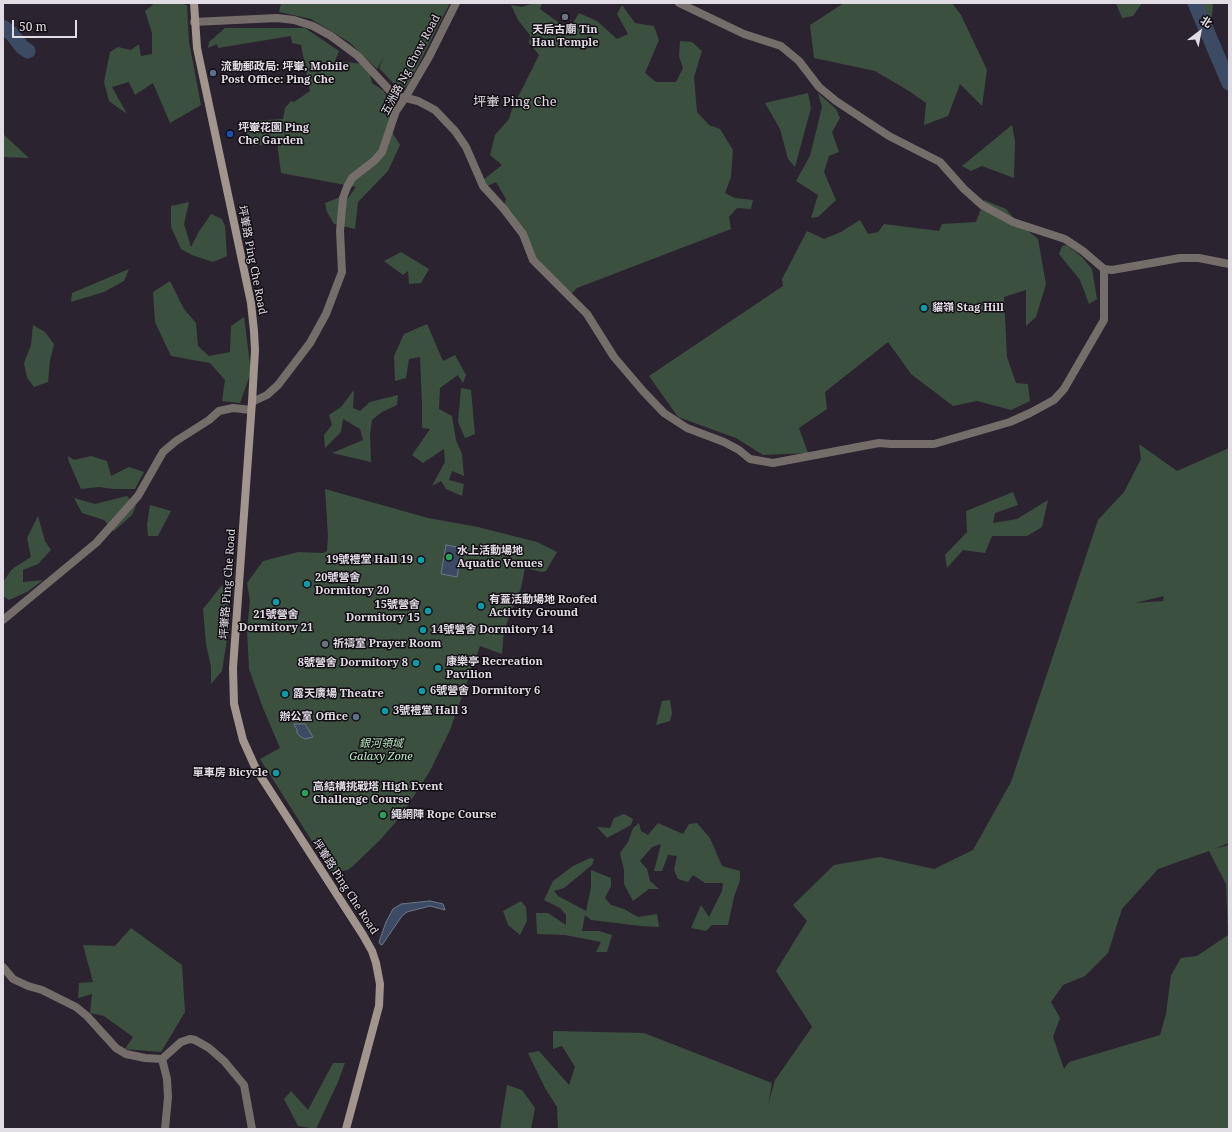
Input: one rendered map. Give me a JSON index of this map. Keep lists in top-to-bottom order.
{
  "streets": {
    "street": ["五洲路 Ng Chow Road", "坪輋路 Ping Che Road"]
  },
  "crossings": [
    ["五洲路 Ng Chow Road", "坪輋路 Ping Che Road"]
  ],
  "districts": ["坪輋 Ping Che"],
  "parks": ["銀河領域 Galaxy Zone"],
  "places": [
    "天后古廟 Tin Hau Temple",
    "流動郵政局: 坪輋, Mobile Post Office: Ping Che",
    "坪輋花園 Ping Che Garden",
    "貓嶺 Stag Hill",
    "水上活動場地 Aquatic Venues",
    "19號禮堂 Hall 19",
    "20號營舍 Dormitory 20",
    "21號營舍 Dormitory 21",
    "有蓋活動場地 Roofed Activity Ground",
    "15號營舍 Dormitory 15",
    "14號營舍 Dormitory 14",
    "祈禱室 Prayer Room",
    "8號營舍 Dormitory 8",
    "康樂亭 Recreation Pavilion",
    "6號營舍 Dormitory 6",
    "露天廣場 Theatre",
    "3號禮堂 Hall 3",
    "辦公室 Office",
    "單車房 Bicycle",
    "高結構挑戰塔 High Event Challenge Course",
    "繩網陣 Rope Course"
  ],
  "scale_bar": "50 m",
  "north": "top right"
}
